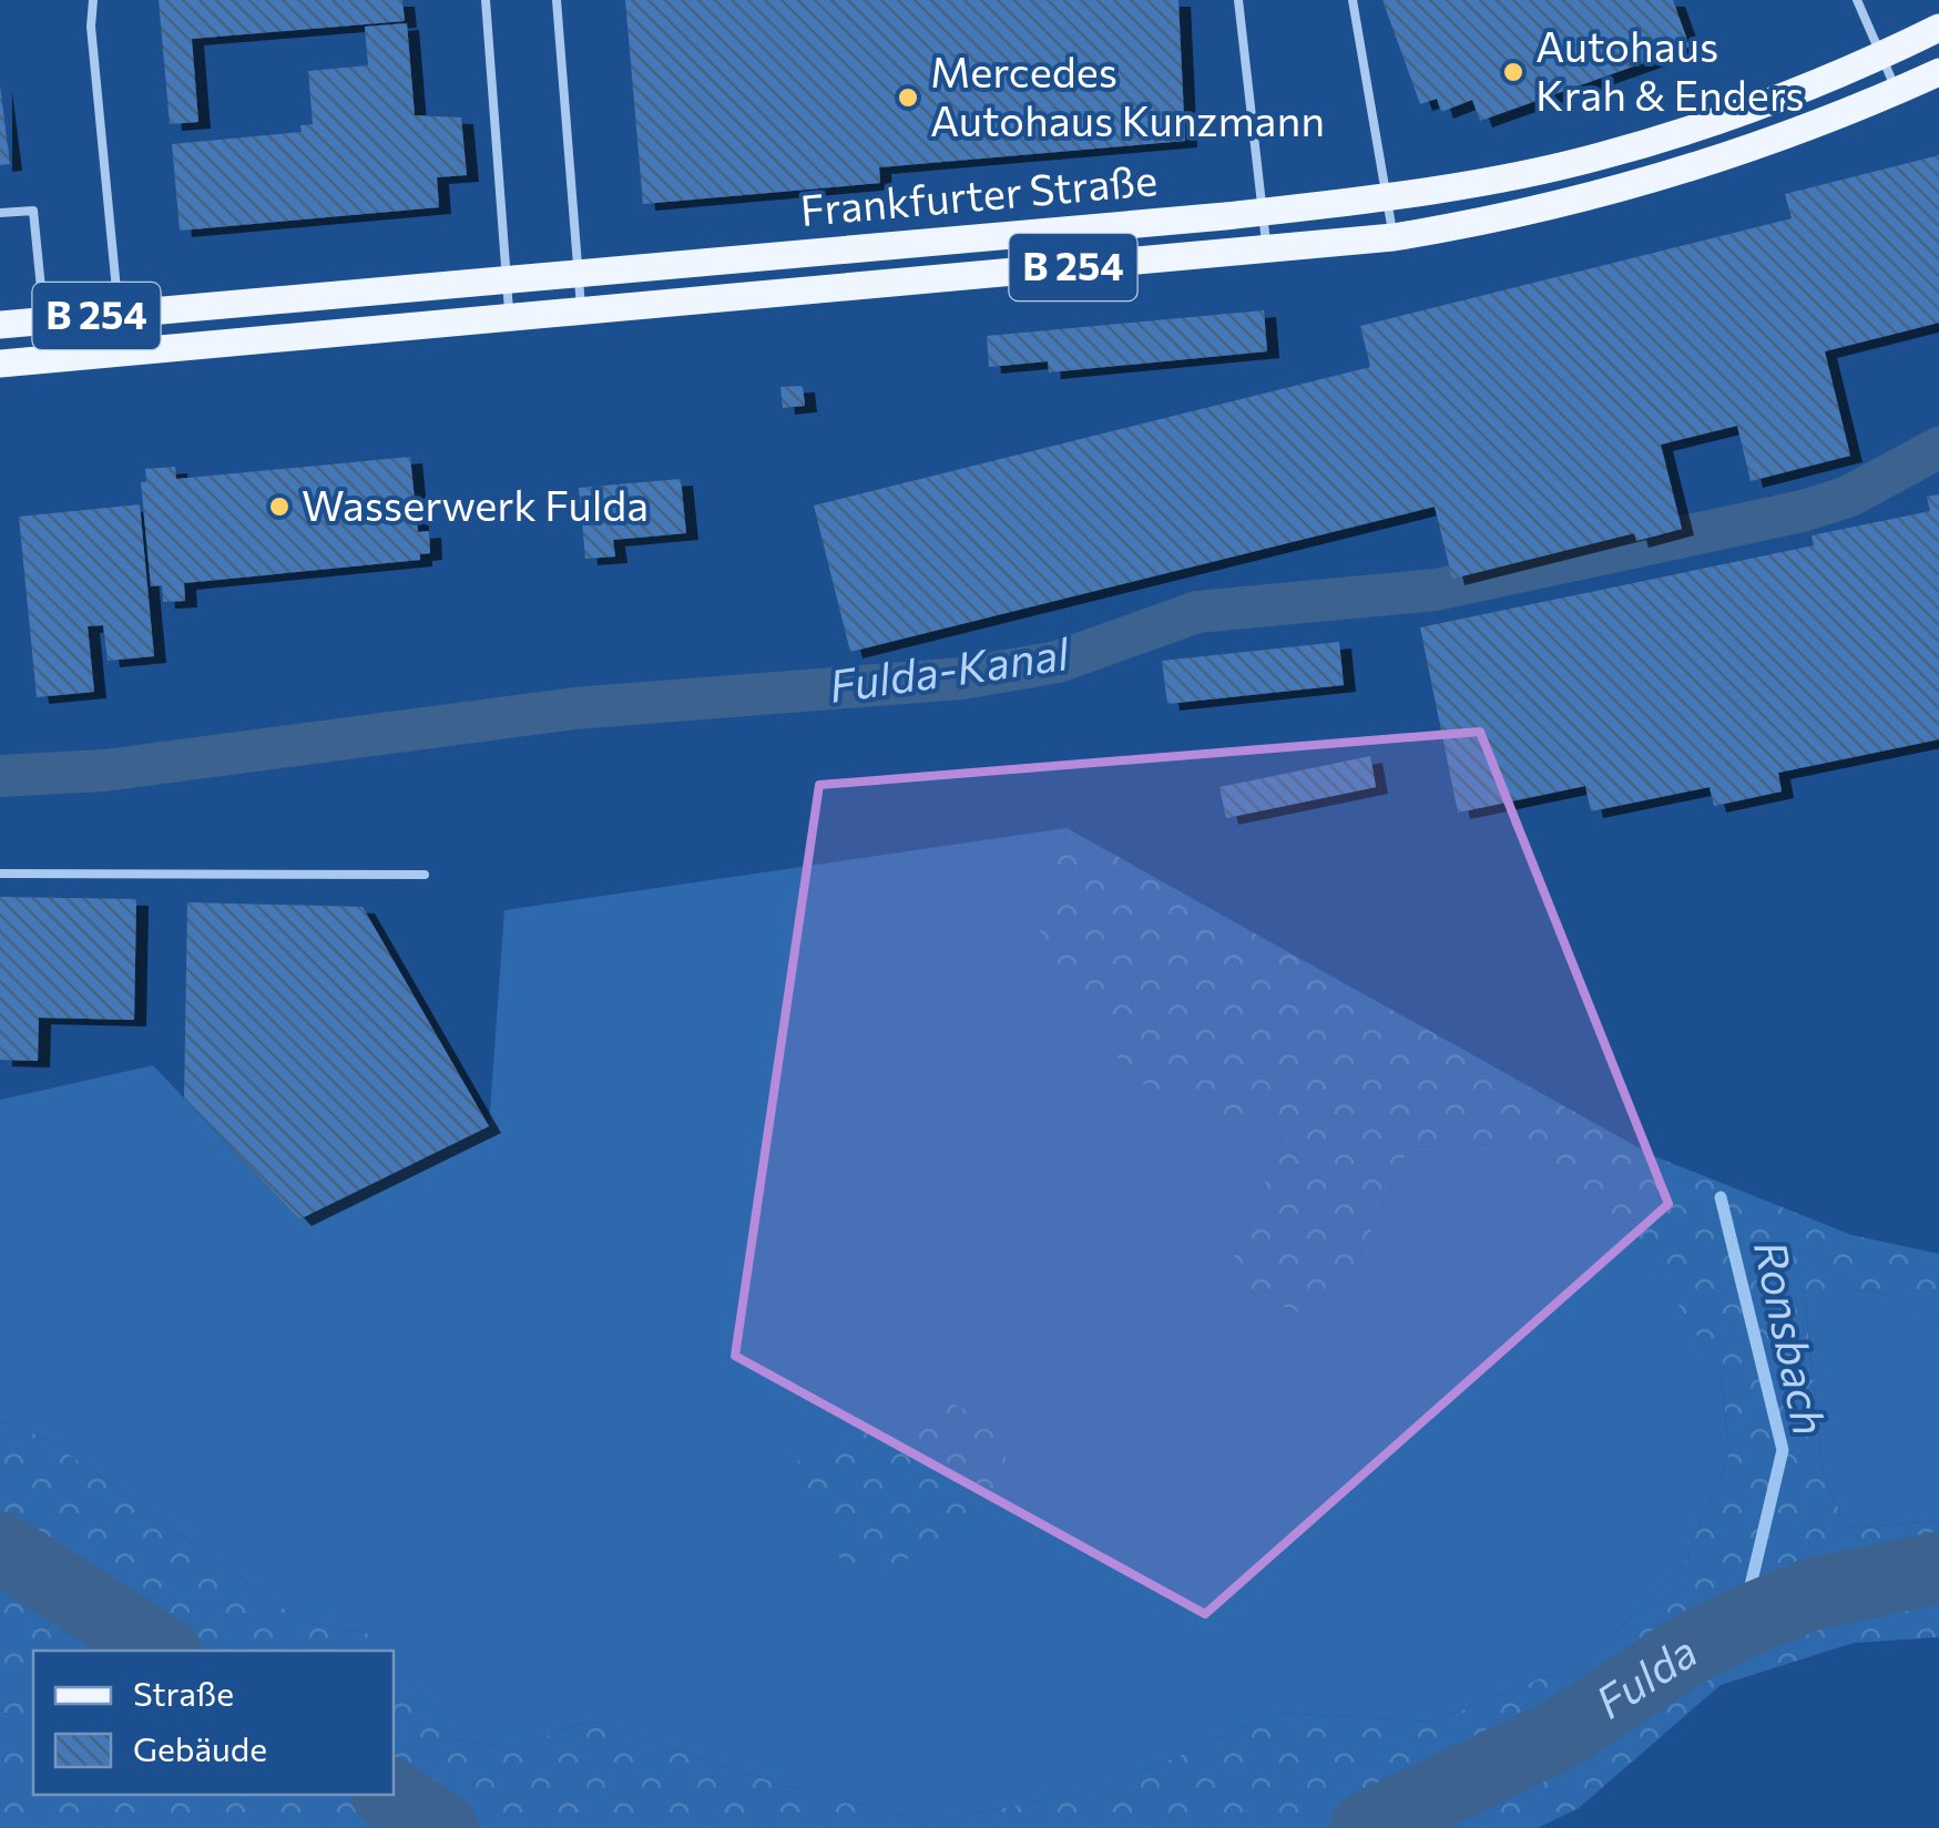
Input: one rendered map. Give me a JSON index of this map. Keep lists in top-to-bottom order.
{
  "streets": {
    "main road": ["Frankfurter Straße", "B 254"]
  },
  "water": ["Fulda-Kanal", "Ronsbach", "Fulda"],
  "places": ["Autohaus Krah & Enders", "Mercedes Autohaus Kunzmann", "Wasserwerk Fulda"],
  "legend": ["Straße", "Gebäude"]
}
